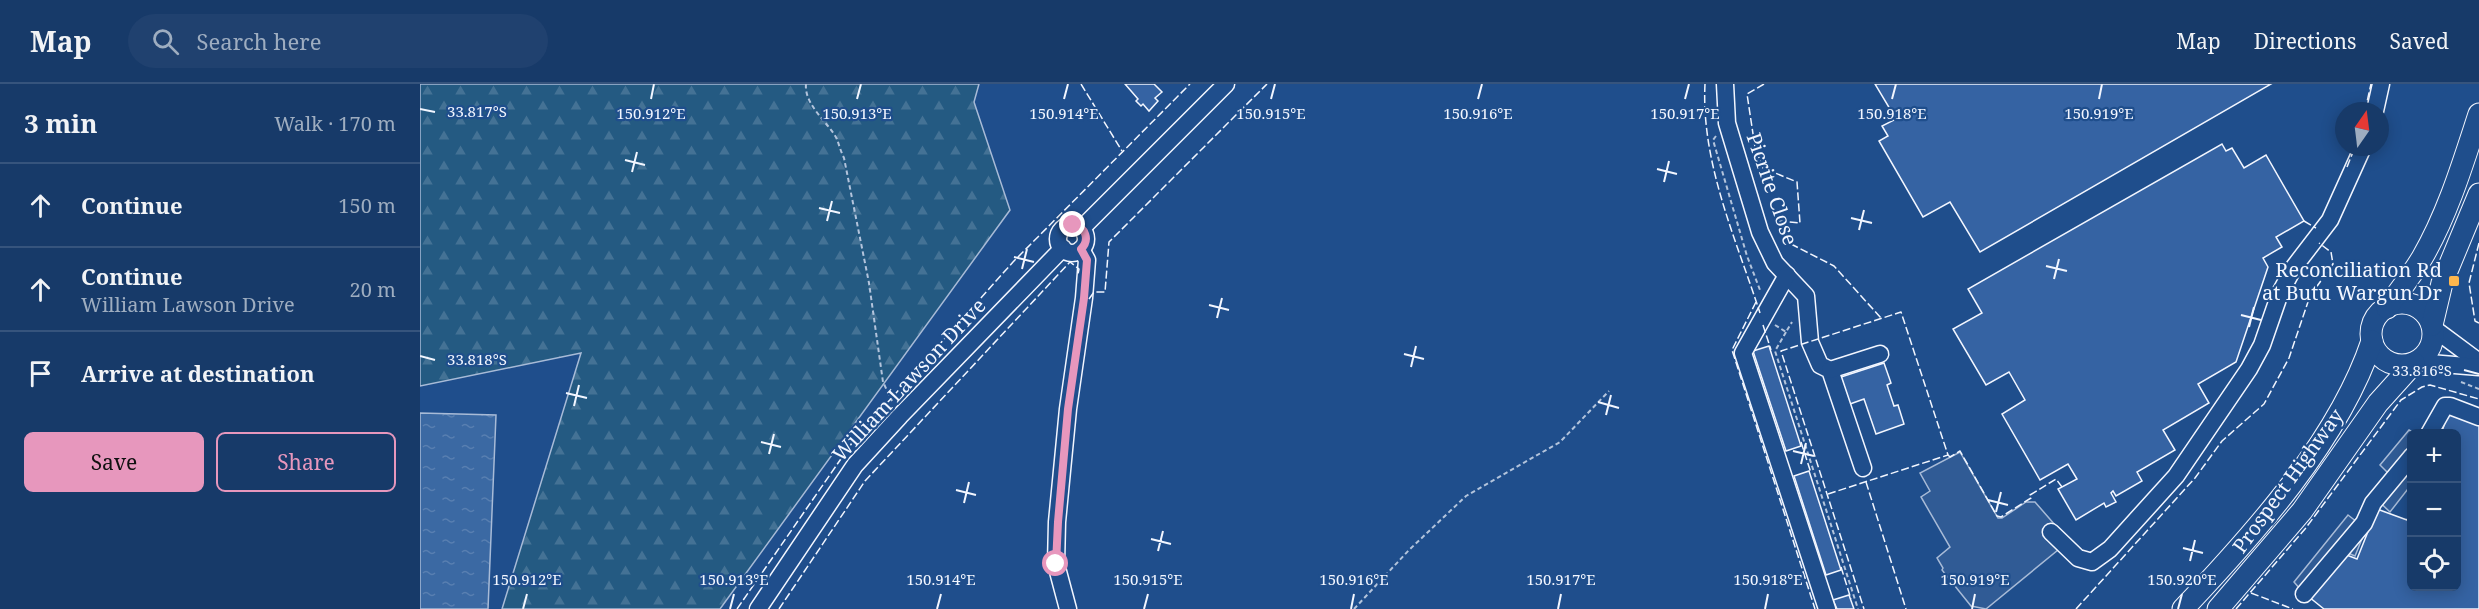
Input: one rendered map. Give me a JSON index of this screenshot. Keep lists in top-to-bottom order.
{
  "streets": {
    "main road": ["Prospect Highway"],
    "street": ["Picrite Close", "William Lawson Drive"]
  },
  "places": {
    "transit": ["Reconciliation Rd at Butu Wargun Dr"]
  },
  "north": "top",
  "page": {
    "header": "Map",
    "search": "Search here",
    "nav": ["Map", "Directions", "Saved"],
    "heading": ["3 min", "Walk · 170 m"],
    "list": [
      ["Continue", "150 m"],
      ["Continue", "William Lawson Drive", "20 m"],
      "Arrive at destination"
    ],
    "buttons": ["Save", "Share"],
    "map_buttons": ["+", "−"]
  },
  "coordinates": [
    "33.817°S",
    "150.912°E",
    "150.913°E",
    "150.914°E",
    "150.916°E",
    "150.918°E",
    "150.919°E",
    "150.915°E",
    "150.917°E",
    "33.818°S",
    "33.816°S",
    "150.920°E"
  ]
}
